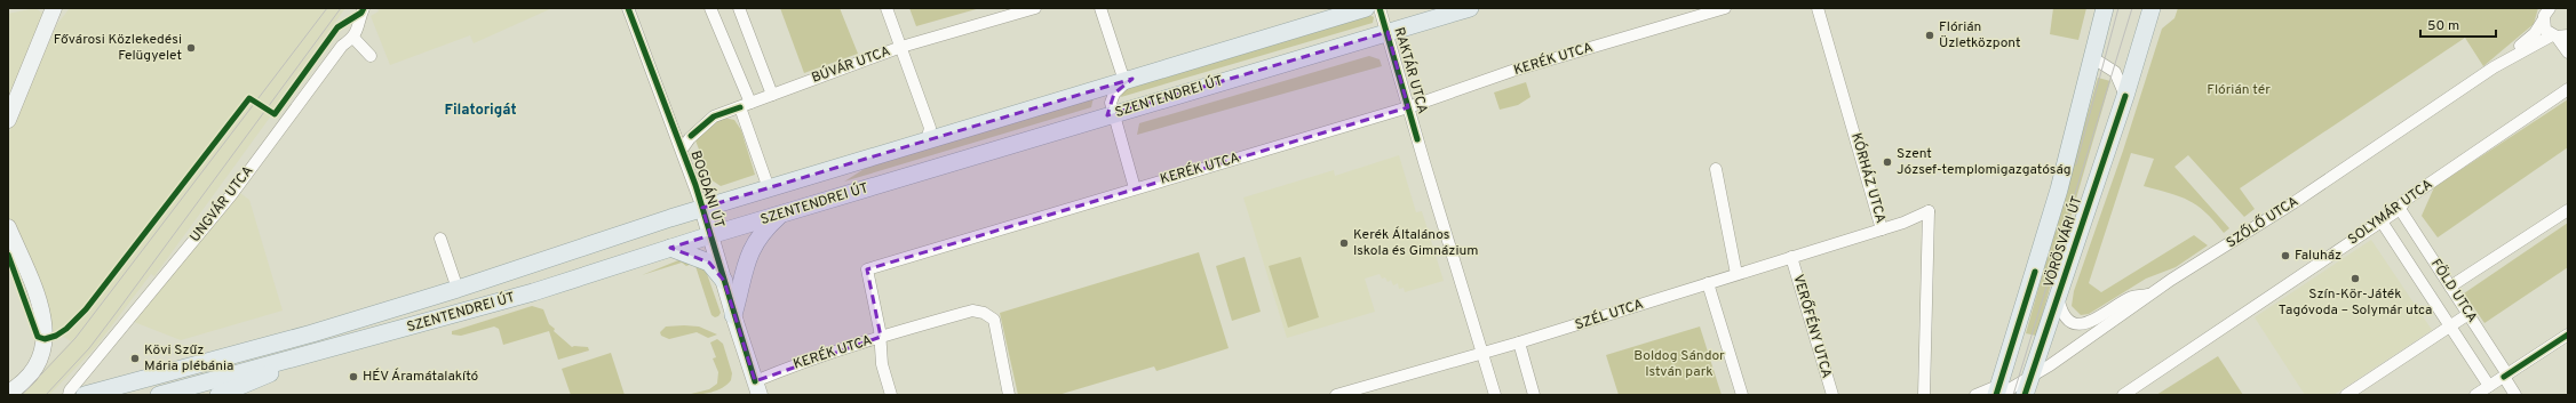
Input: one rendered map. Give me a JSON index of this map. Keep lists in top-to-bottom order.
{
  "streets": {
    "main road": ["SZENTENDREI ÚT", "VÖRÖSVÁRI ÚT"],
    "street": [
      "KERÉK UTCA",
      "BÚVÁR UTCA",
      "RAKTÁR UTCA",
      "KÓRHÁZ UTCA",
      "BOGDÁNI ÚT",
      "UNGVÁR UTCA",
      "SOLYMÁR UTCA",
      "SZŐLŐ UTCA",
      "FÖLD UTCA",
      "SZÉL UTCA",
      "VERŐFÉNY UTCA"
    ]
  },
  "crossings": [
    ["KERÉK UTCA", "RAKTÁR UTCA"],
    ["KERÉK UTCA", "BOGDÁNI ÚT"],
    ["BÚVÁR UTCA", "BOGDÁNI ÚT"],
    ["RAKTÁR UTCA", "SZENTENDREI ÚT"],
    ["RAKTÁR UTCA", "SZÉL UTCA"],
    ["SZENTENDREI ÚT", "BOGDÁNI ÚT"],
    ["KÓRHÁZ UTCA", "SZÉL UTCA"],
    ["SOLYMÁR UTCA", "FÖLD UTCA"],
    ["SZŐLŐ UTCA", "VÖRÖSVÁRI ÚT"],
    ["SZÉL UTCA", "VERŐFÉNY UTCA"]
  ],
  "districts": ["Filatorigát"],
  "parks": ["Flórián tér", "Boldog Sándor István park"],
  "places": [
    "Flórián Üzletközpont",
    "Fővárosi Közlekedési Felügyelet",
    "Szent József-templomigazgatóság",
    "Kerék Általános Iskola és Gimnázium",
    "Faluház",
    "Szín-Kör-Játék Tagóvoda – Solymár utca",
    "Kövi Szűz Mária plébánia",
    "HÉV Áramátalakító"
  ],
  "scale_bar": "50 m"
}
